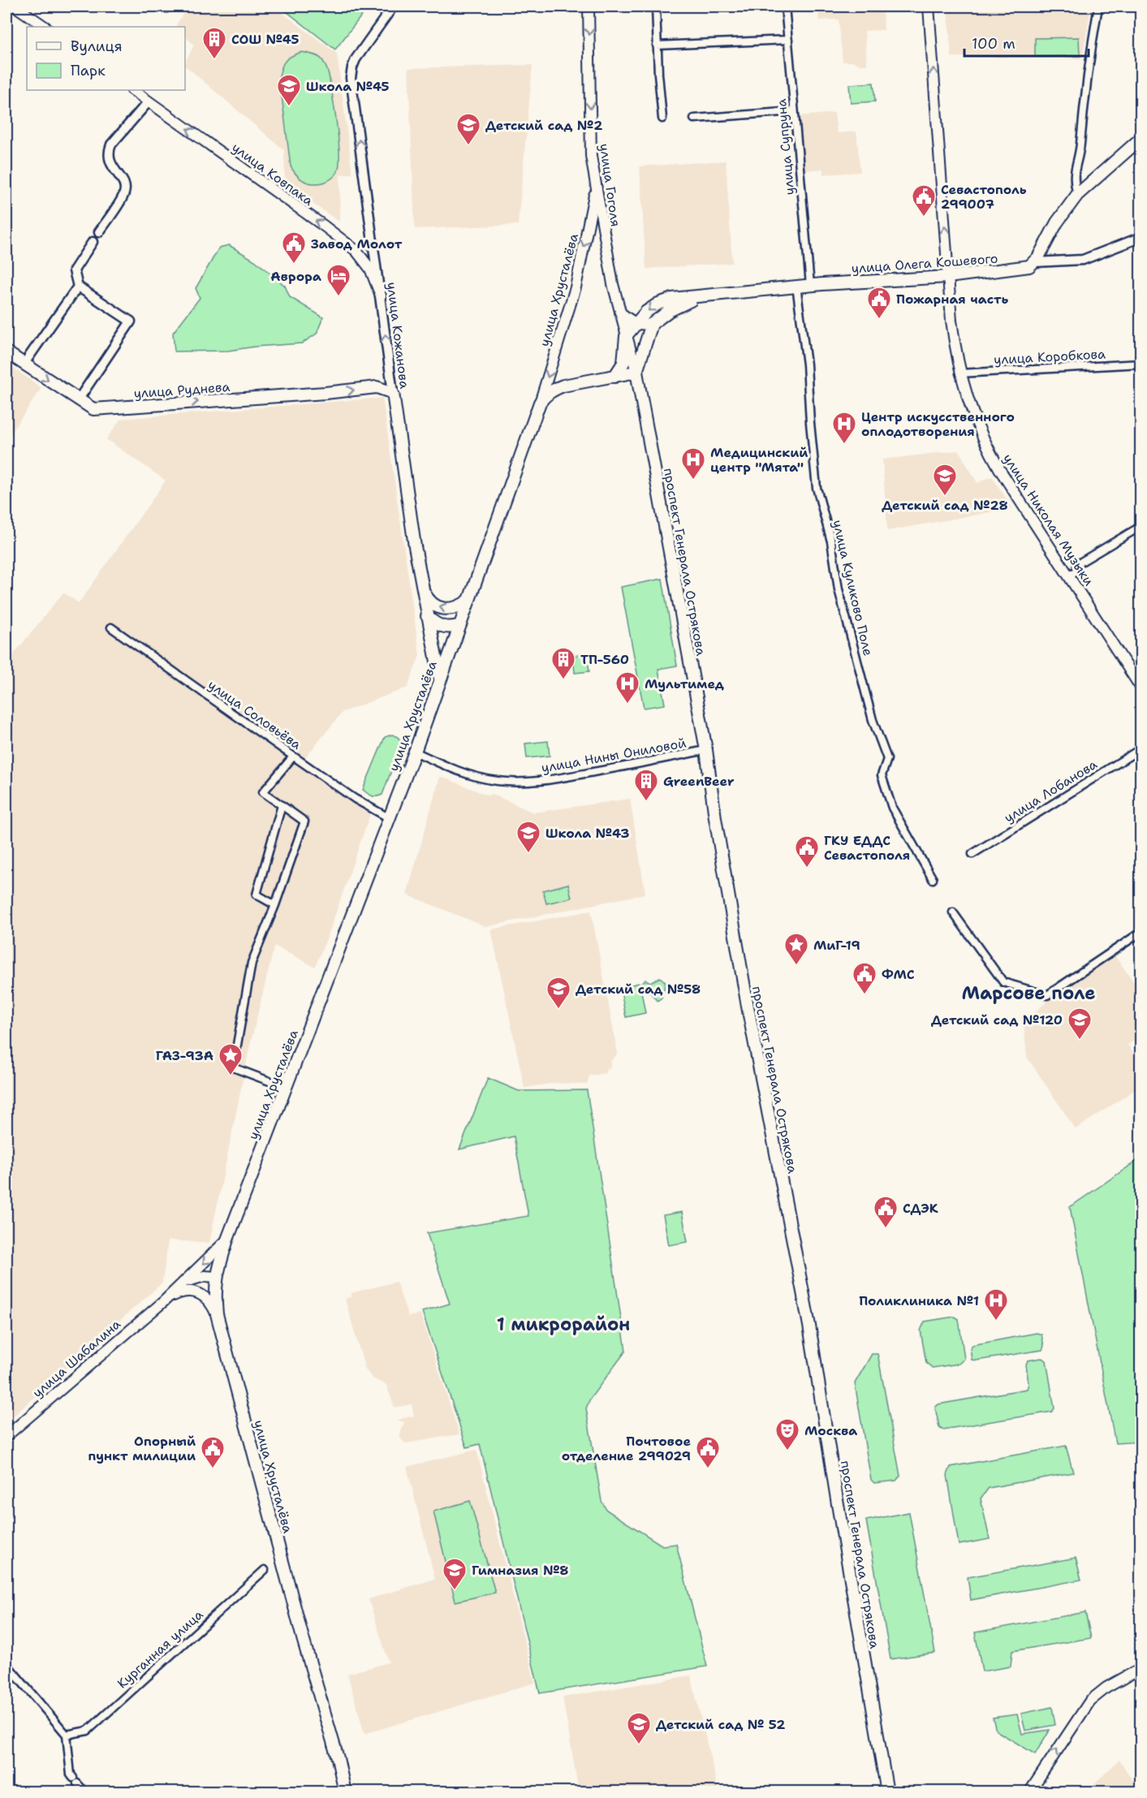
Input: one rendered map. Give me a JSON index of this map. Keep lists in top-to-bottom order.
{
  "streets": {
    "main road": [
      "улица Ковпака",
      "улица Гоголя",
      "улица Олега Кошевого",
      "улица Хрусталёва",
      "улица Кожанова",
      "улица Руднева",
      "улица Николая Музыки",
      "проспект Генерала Острякова",
      "улица Шабалина"
    ],
    "street": [
      "улица Супруна",
      "улица Коробкова",
      "улица Куликово Поле",
      "улица Соловьёва",
      "улица Нины Ониловой",
      "улица Лобанова",
      "Курганная улица"
    ]
  },
  "crossings": [
    ["улица Супруна", "улица Олега Кошевого"],
    ["улица Ковпака", "улица Кожанова"],
    ["улица Гоголя", "улица Олега Кошевого"],
    ["улица Гоголя", "улица Хрусталёва"],
    ["улица Гоголя", "проспект Генерала Острякова"],
    ["улица Олега Кошевого", "улица Николая Музыки"],
    ["улица Олега Кошевого", "улица Куликово Поле"],
    ["улица Хрусталёва", "улица Кожанова"],
    ["улица Хрусталёва", "улица Соловьёва"],
    ["улица Хрусталёва", "улица Нины Ониловой"],
    ["улица Хрусталёва", "улица Шабалина"],
    ["улица Кожанова", "улица Руднева"],
    ["улица Коробкова", "улица Николая Музыки"],
    ["проспект Генерала Острякова", "улица Нины Ониловой"]
  ],
  "one_way": [
    "улица Ковпака",
    "улица Гоголя",
    "улица Кожанова",
    "улица Руднева",
    "улица Николая Музыки"
  ],
  "districts": ["Марсове поле", "1 микрорайон"],
  "places": {
    "building": ["СОШ №45", "ТП-560", "GreenBeer"],
    "school or university": [
      "Школа №45",
      "Детский сад №2",
      "Детский сад №28",
      "Школа №43",
      "Детский сад №58",
      "Детский сад №120",
      "Гимназия №8",
      "Детский сад № 52"
    ],
    "public building": [
      "Севастополь 299007",
      "Завод Молот",
      "Пожарная часть",
      "ГКУ ЕДДС Севастополя",
      "ФМС",
      "СДЭК",
      "Опорный пункт милиции",
      "Почтовое отделение 299029"
    ],
    "hotel": ["Аврора"],
    "hospital": [
      "Центр искусственного оплодотворения",
      "Медицинский центр \"Мята\"",
      "Мультимед",
      "Поликлиника №1"
    ],
    "place": ["МиГ-19", "ГАЗ-93А"],
    "theatre": ["Москва"]
  },
  "legend": ["Вулиця", "Парк"],
  "scale_bar": "100 m"
}
